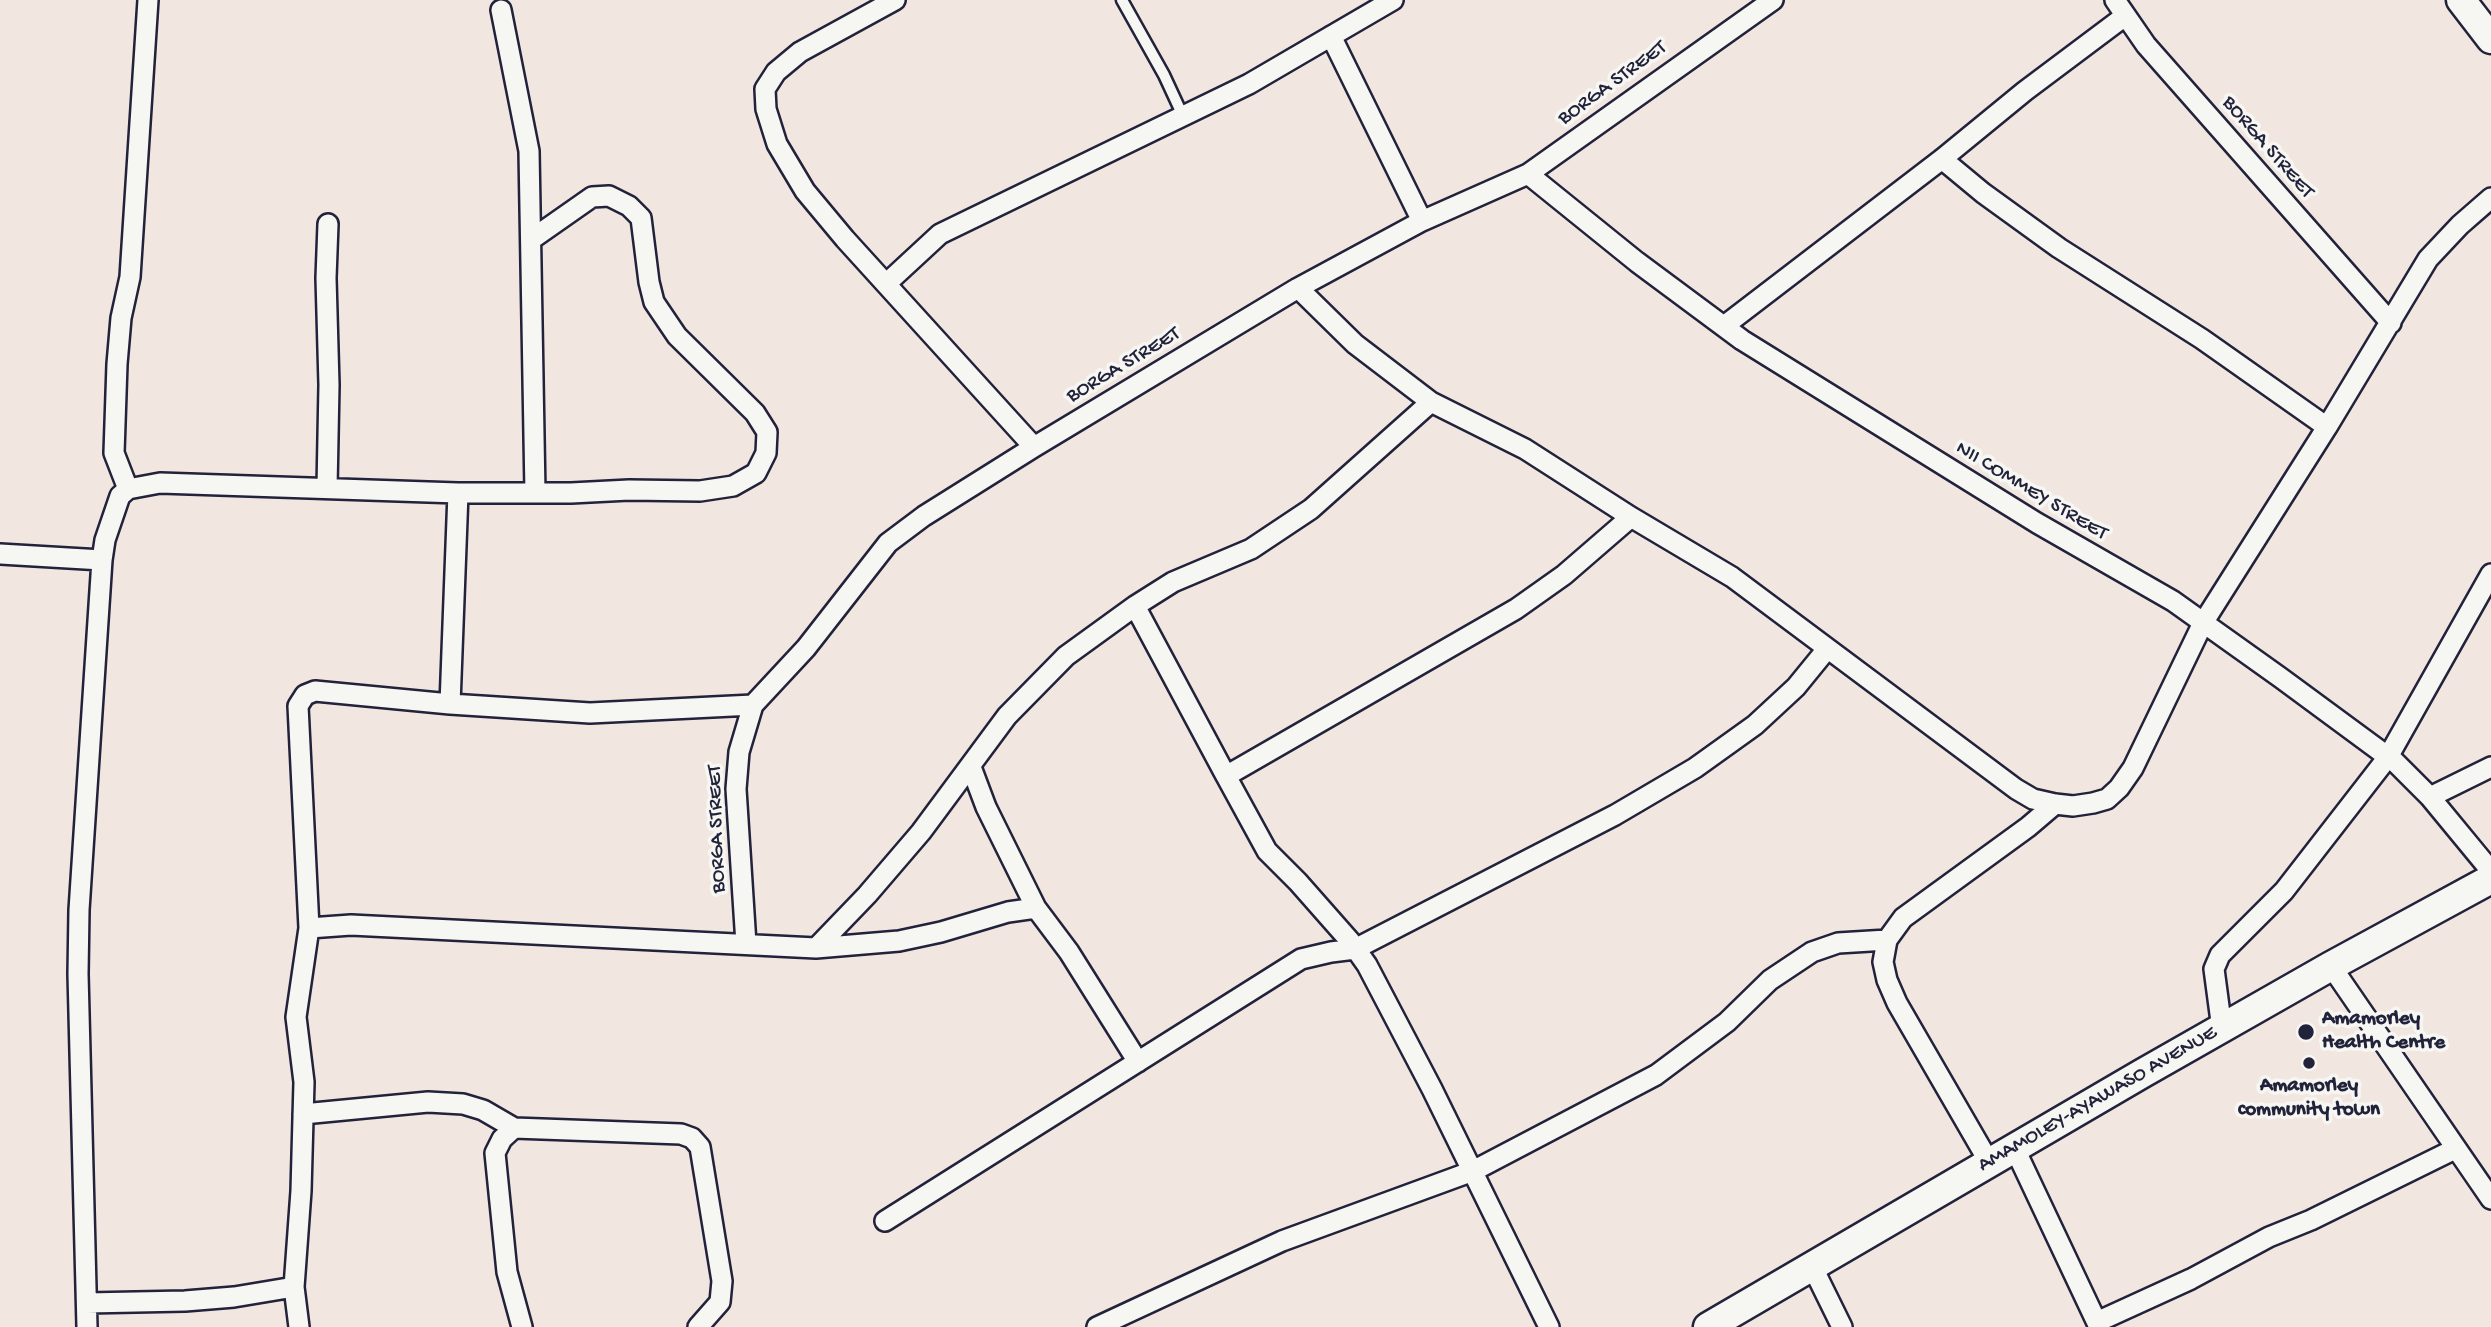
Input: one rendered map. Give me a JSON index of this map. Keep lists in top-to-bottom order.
{
  "streets": {
    "street": ["BORGA STREET", "NII COMMEY STREET", "AMAMOLEY-AYAWASO AVENUE"]
  },
  "crossings": [
    ["BORGA STREET", "NII COMMEY STREET"]
  ],
  "places": ["Amamorley Health Centre", "Amamorley community town"]
}
